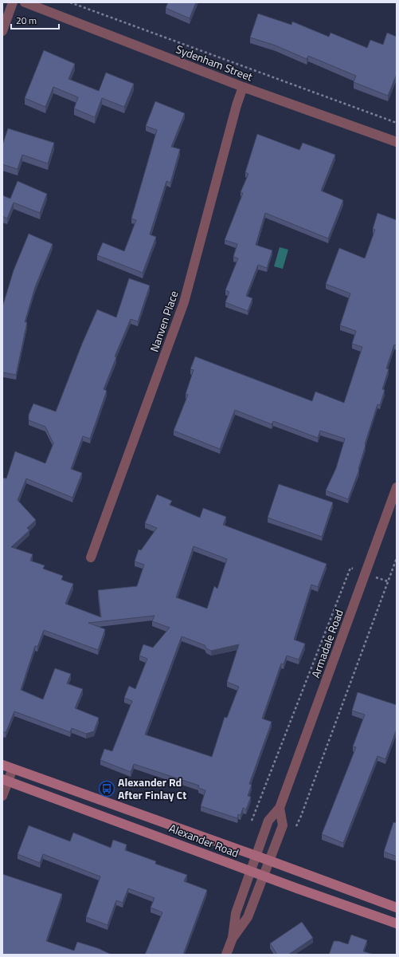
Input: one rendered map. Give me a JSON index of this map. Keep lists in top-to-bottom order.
{
  "streets": {
    "main road": ["Alexander Road"],
    "street": ["Sydenham Street", "Nanven Place", "Armadale Road"]
  },
  "crossings": [
    ["Sydenham Street", "Nanven Place"],
    ["Armadale Road", "Alexander Road"]
  ],
  "places": {
    "bus stop": ["Alexander Rd After Finlay Ct"]
  },
  "scale_bar": "20 m"
}
